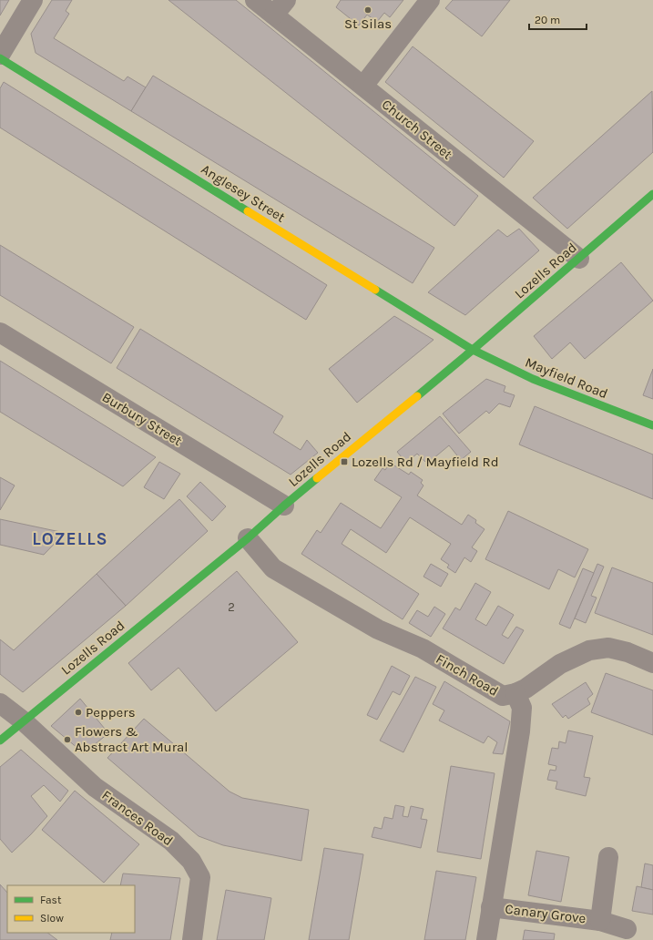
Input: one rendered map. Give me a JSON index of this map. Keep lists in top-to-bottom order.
{
  "streets": {
    "main road": ["Anglesey Street", "Lozells Road", "Mayfield Road"],
    "street": [
      "Church Street",
      "Burbury Street",
      "Finch Road",
      "Frances Road",
      "Canary Grove"
    ]
  },
  "crossings": [
    ["Church Street", "Lozells Road"],
    ["Anglesey Street", "Lozells Road"],
    ["Anglesey Street", "Mayfield Road"],
    ["Lozells Road", "Mayfield Road"],
    ["Lozells Road", "Burbury Street"],
    ["Lozells Road", "Finch Road"],
    ["Lozells Road", "Frances Road"],
    ["Finch Road", "Canary Grove"]
  ],
  "districts": ["LOZELLS"],
  "places": {
    "other": ["St Silas", "Peppers", "Flowers & Abstract Art Mural"],
    "transit": ["Lozells Rd / Mayfield Rd"]
  },
  "house_numbers": ["2"],
  "legend": ["Fast", "Slow"],
  "scale_bar": "20 m"
}
